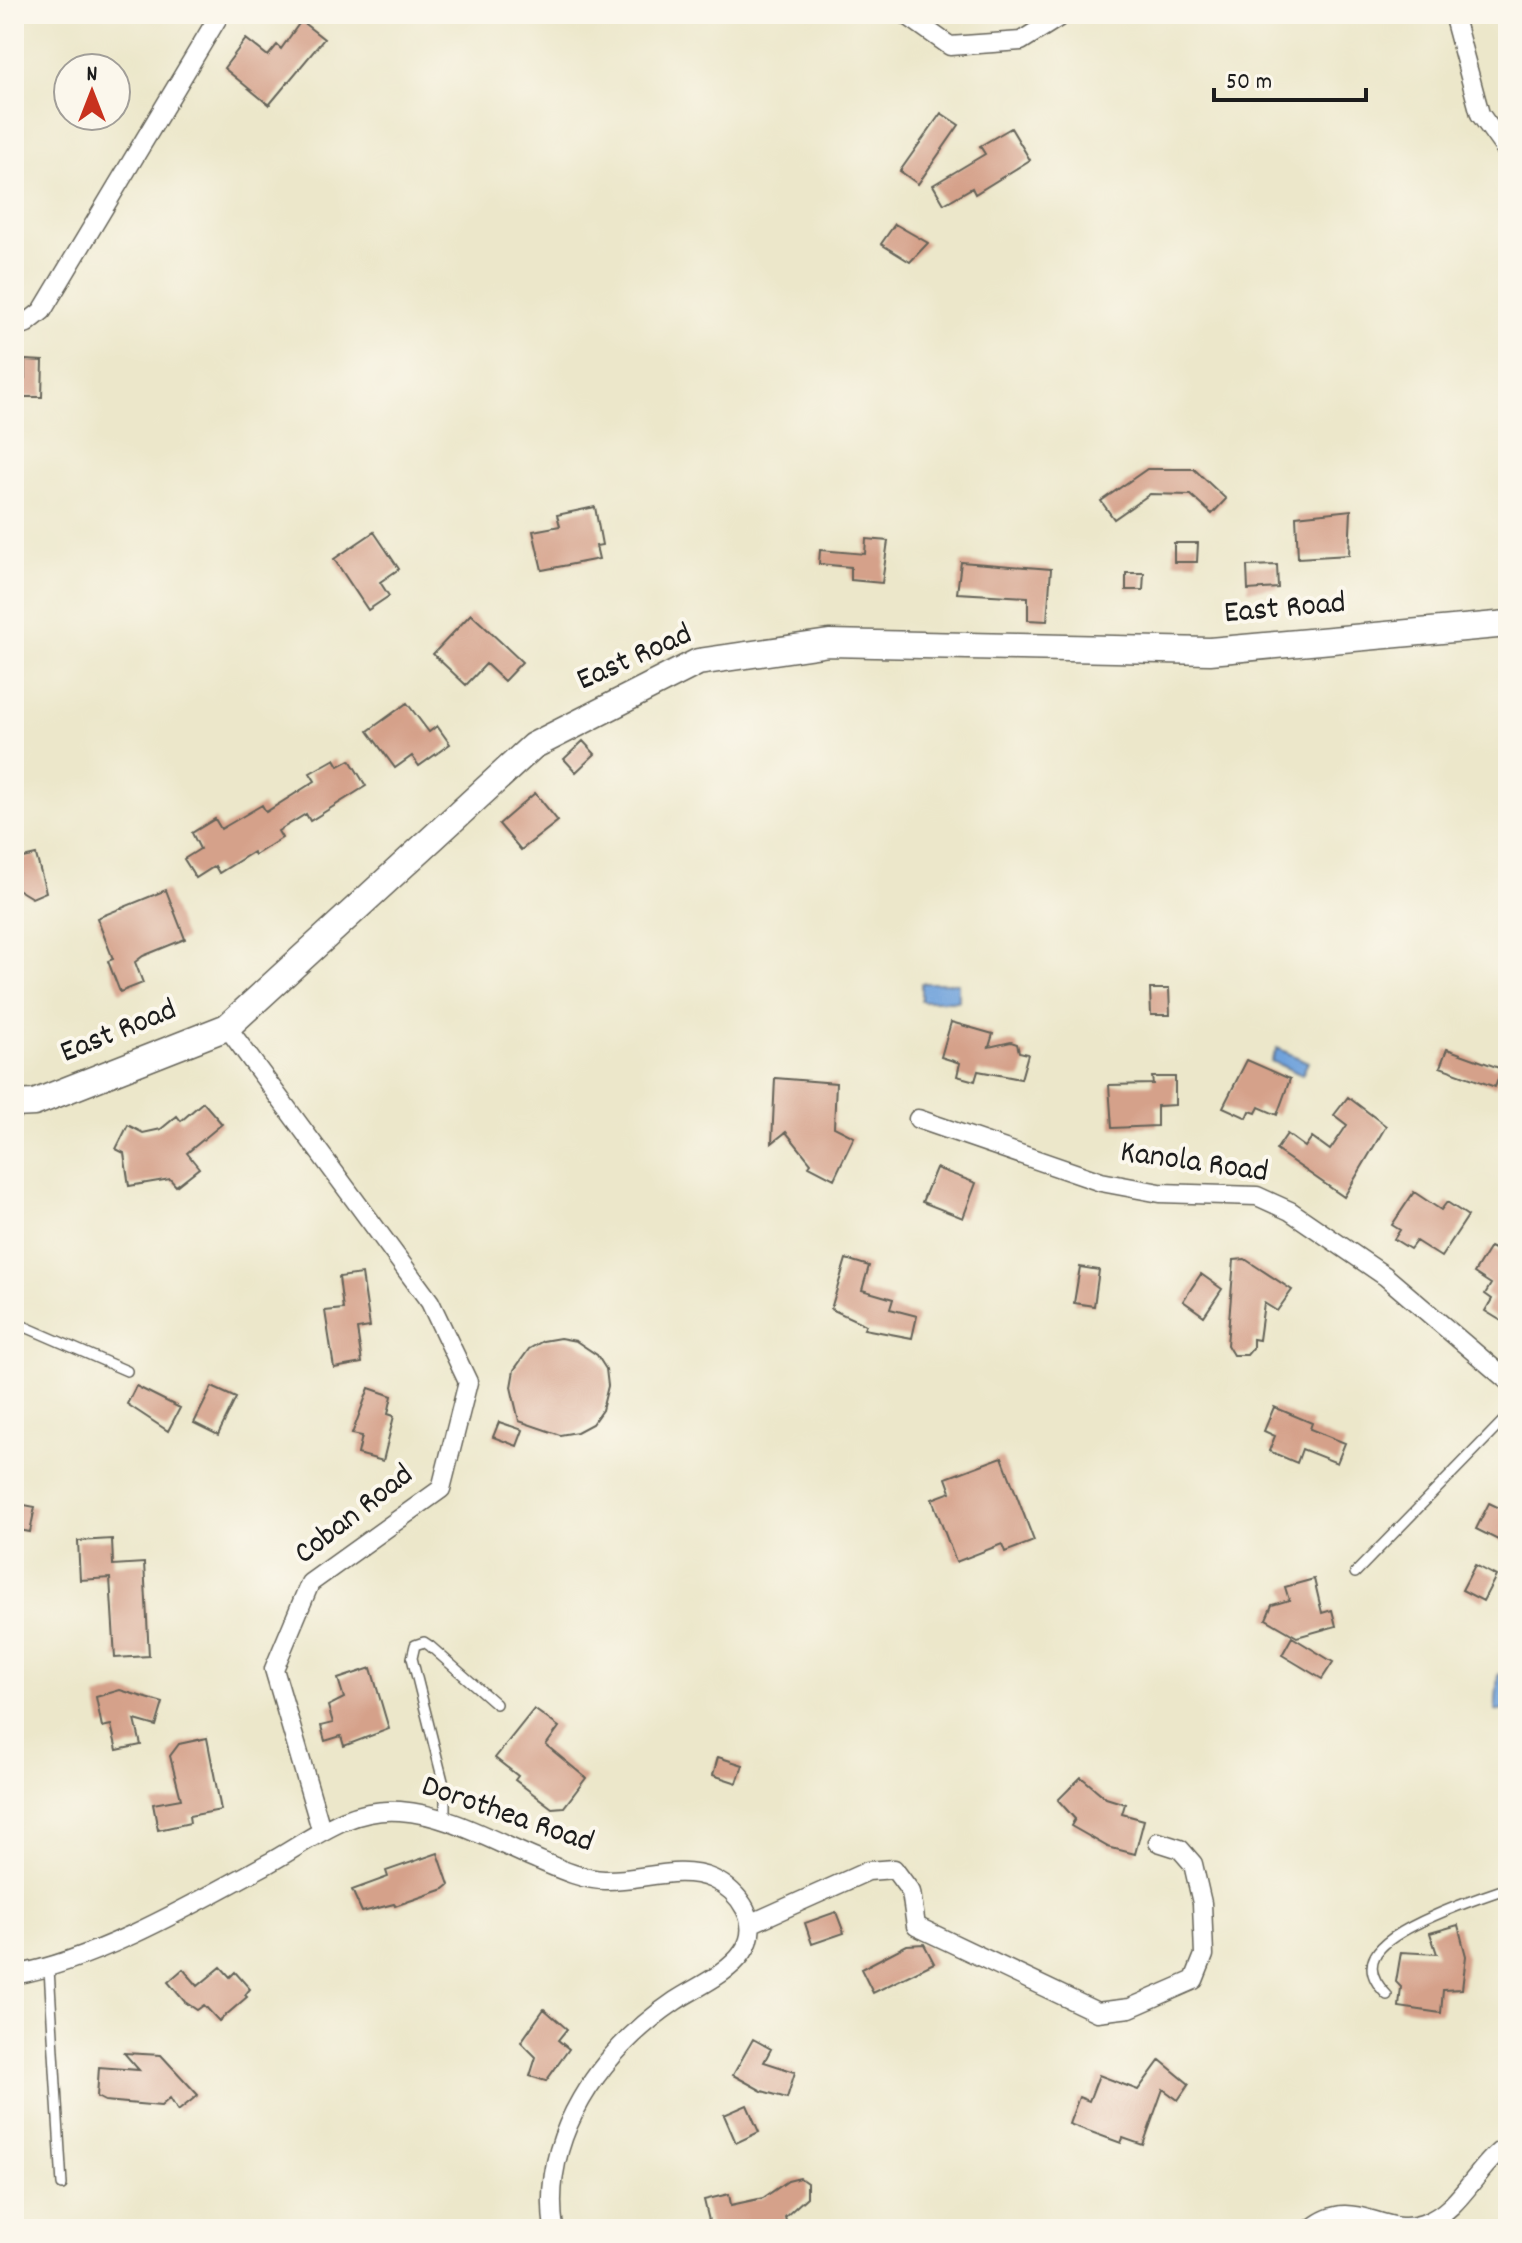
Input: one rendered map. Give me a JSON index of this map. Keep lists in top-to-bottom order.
{
  "streets": {
    "street": [
      "East Road",
      "Kanola Road",
      "Coban Road",
      "Dorothea Road"
    ]
  },
  "crossings": [
    ["East Road", "Coban Road"],
    ["Coban Road", "Dorothea Road"]
  ],
  "scale_bar": "50 m",
  "north": "top"
}
